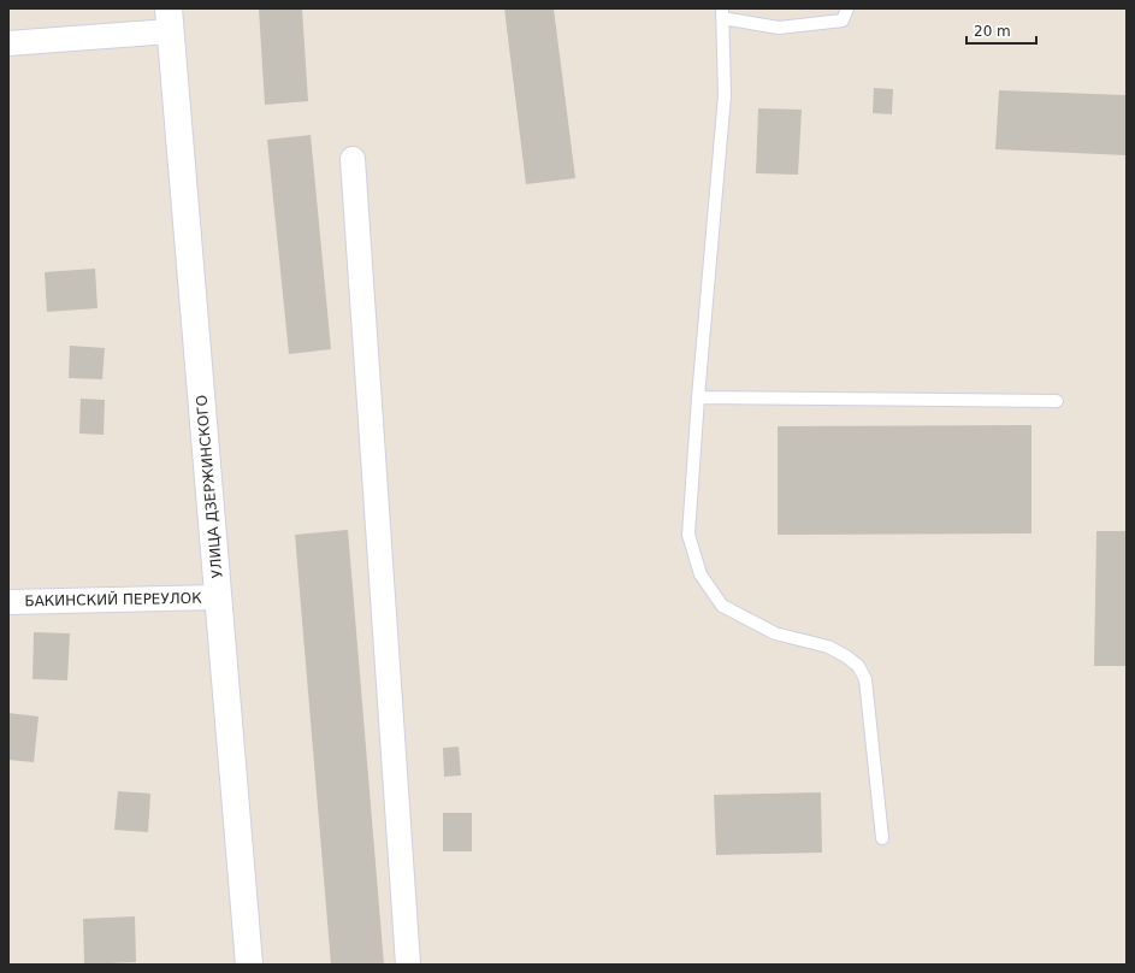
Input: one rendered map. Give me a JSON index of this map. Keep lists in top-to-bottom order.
{
  "streets": {
    "main road": ["УЛИЦА ДЗЕРЖИНСКОГО"],
    "street": ["БАКИНСКИЙ ПЕРЕУЛОК"]
  },
  "crossings": [
    ["УЛИЦА ДЗЕРЖИНСКОГО", "БАКИНСКИЙ ПЕРЕУЛОК"]
  ],
  "scale_bar": "20 m"
}
